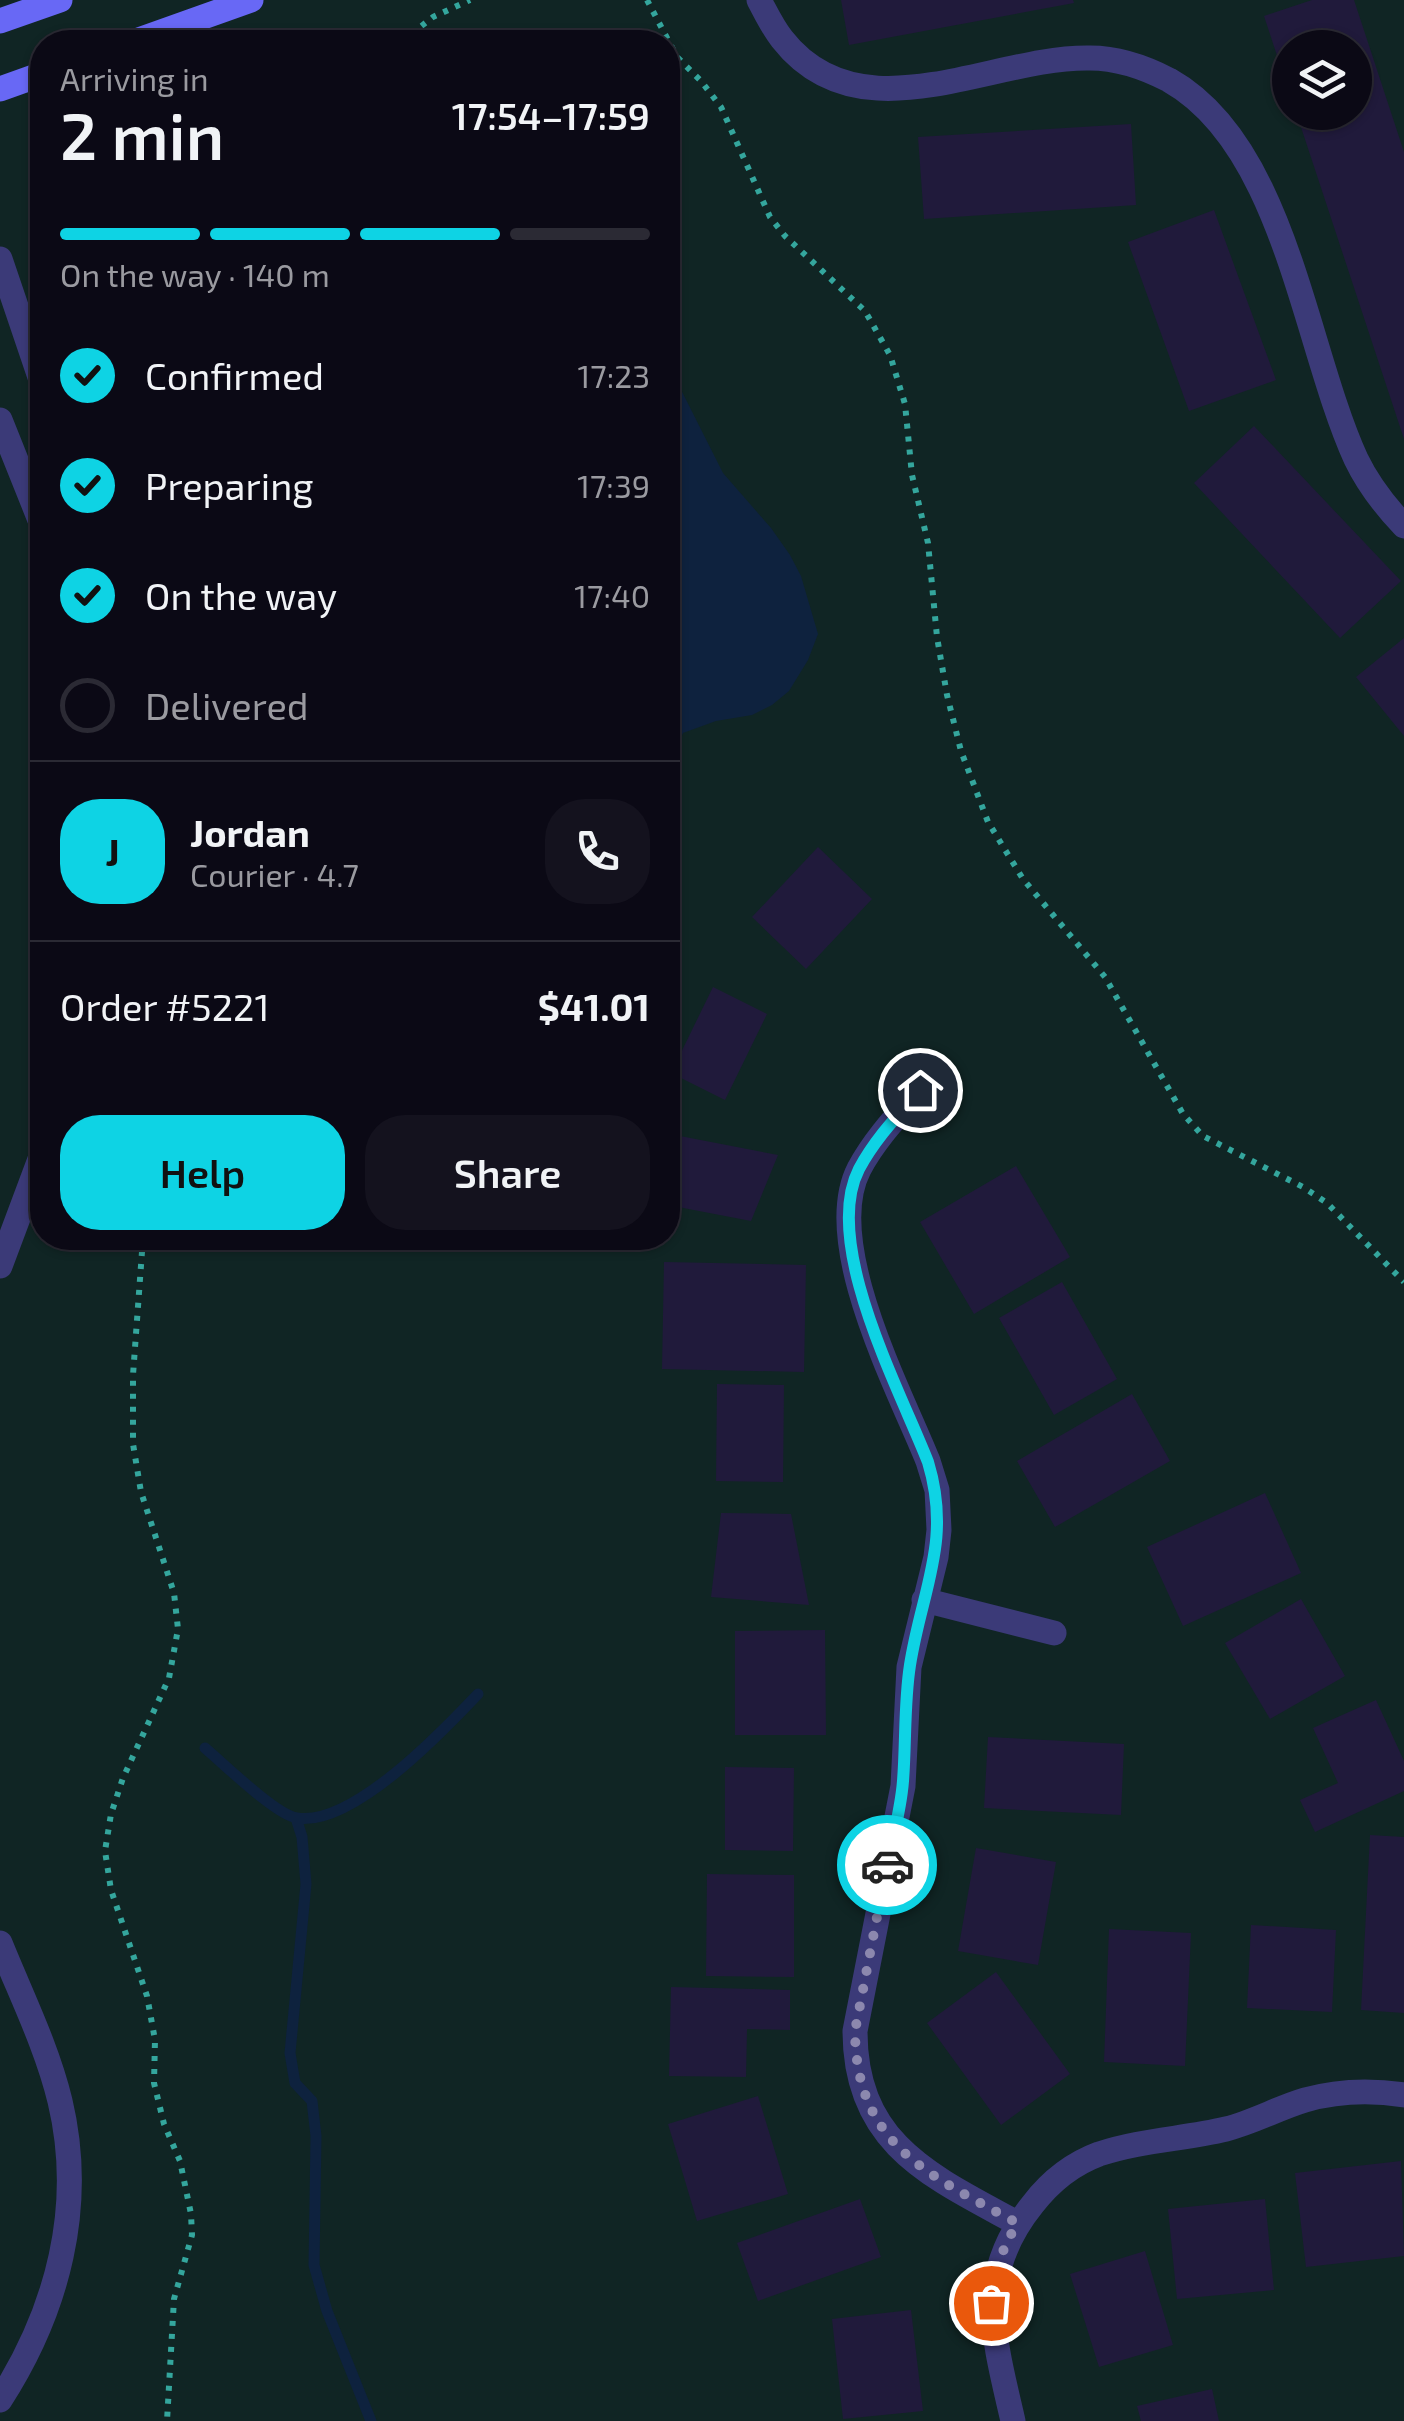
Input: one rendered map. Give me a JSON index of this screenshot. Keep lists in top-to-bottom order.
{
  "page": {
    "heading": ["2 min", "Arriving in", "17:54–17:59"],
    "panel": [
      "Jordan",
      "Courier · 4.7",
      "Order #5221",
      "$41.01"
    ],
    "bar": "On the way · 140 m",
    "list": [
      ["Confirmed", "17:23"],
      ["Preparing", "17:39"],
      ["On the way", "17:40"],
      "Delivered"
    ],
    "round": "J",
    "buttons": ["Help", "Share"]
  }
}
